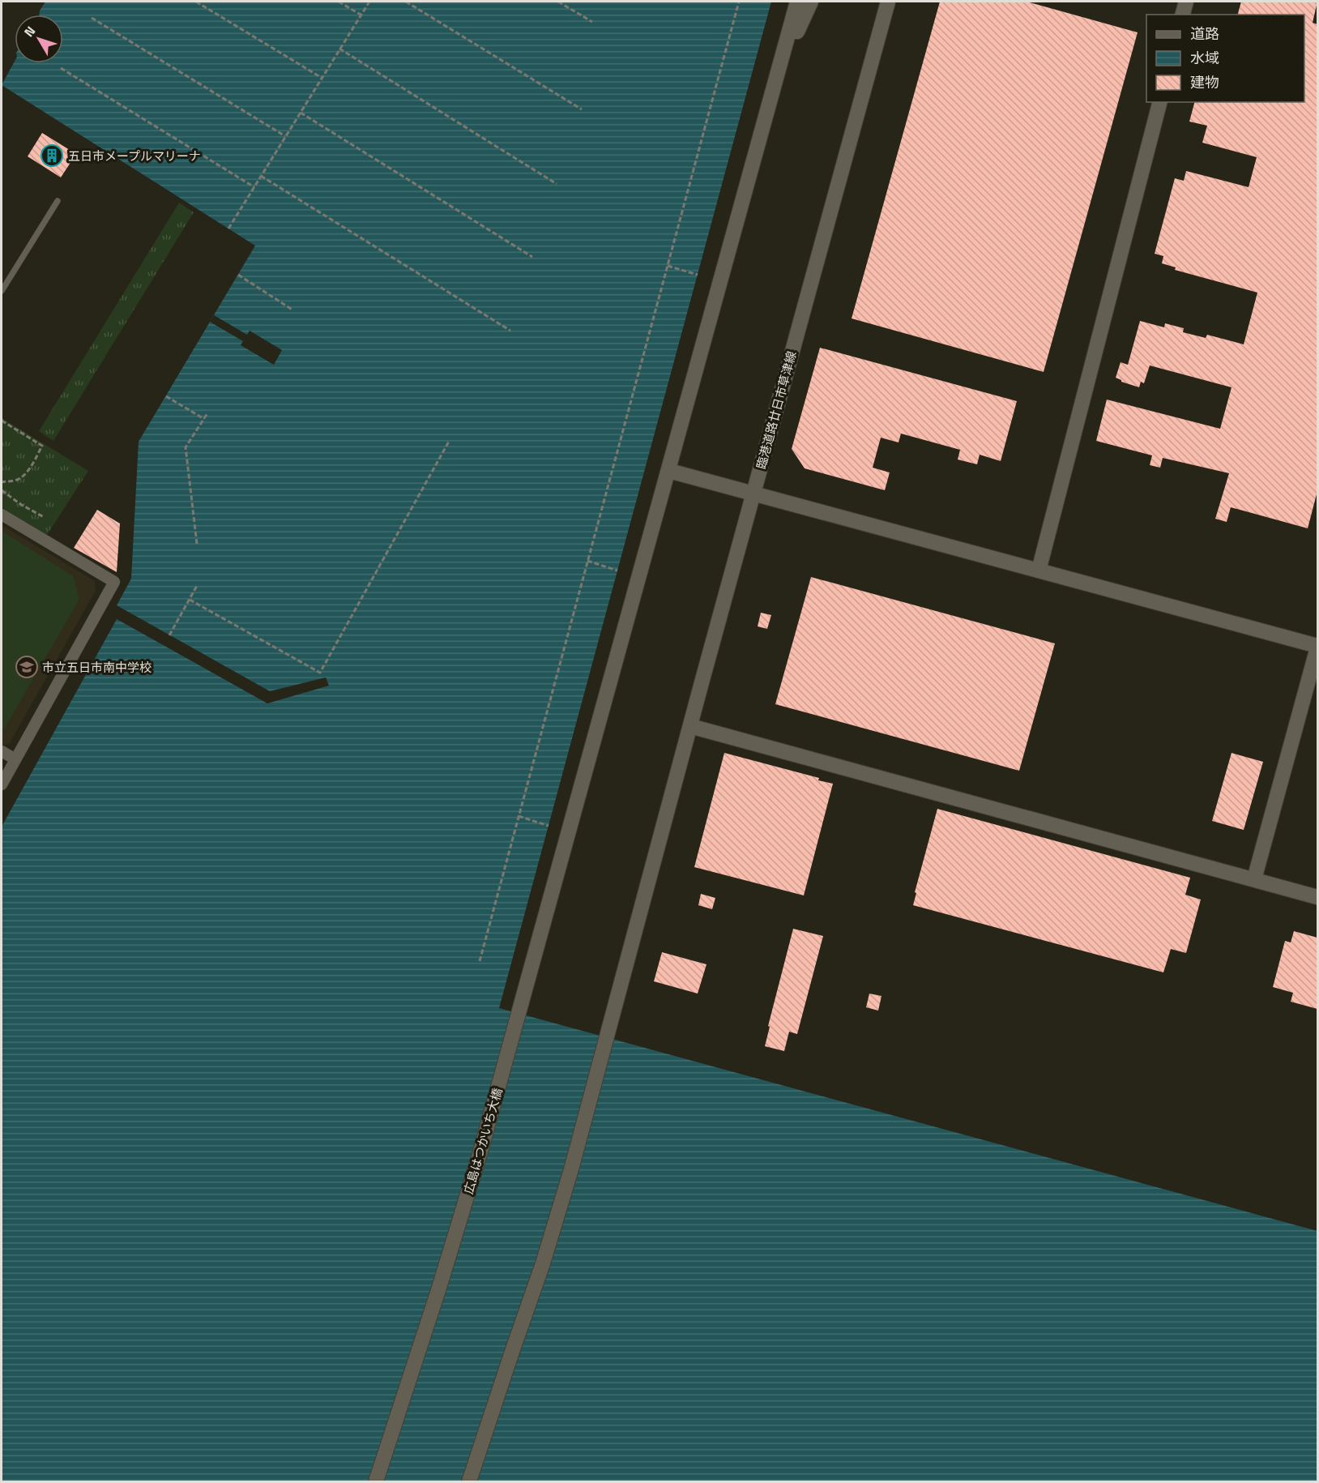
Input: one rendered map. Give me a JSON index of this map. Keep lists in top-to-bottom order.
{
  "streets": {
    "street": ["臨港道路廿日市草津線", "広島はつかいち大橋"]
  },
  "places": {
    "building": ["五日市メープルマリーナ"],
    "school or university": ["市立五日市南中学校"]
  },
  "legend": ["道路", "水域", "建物"],
  "north": "top left"
}
